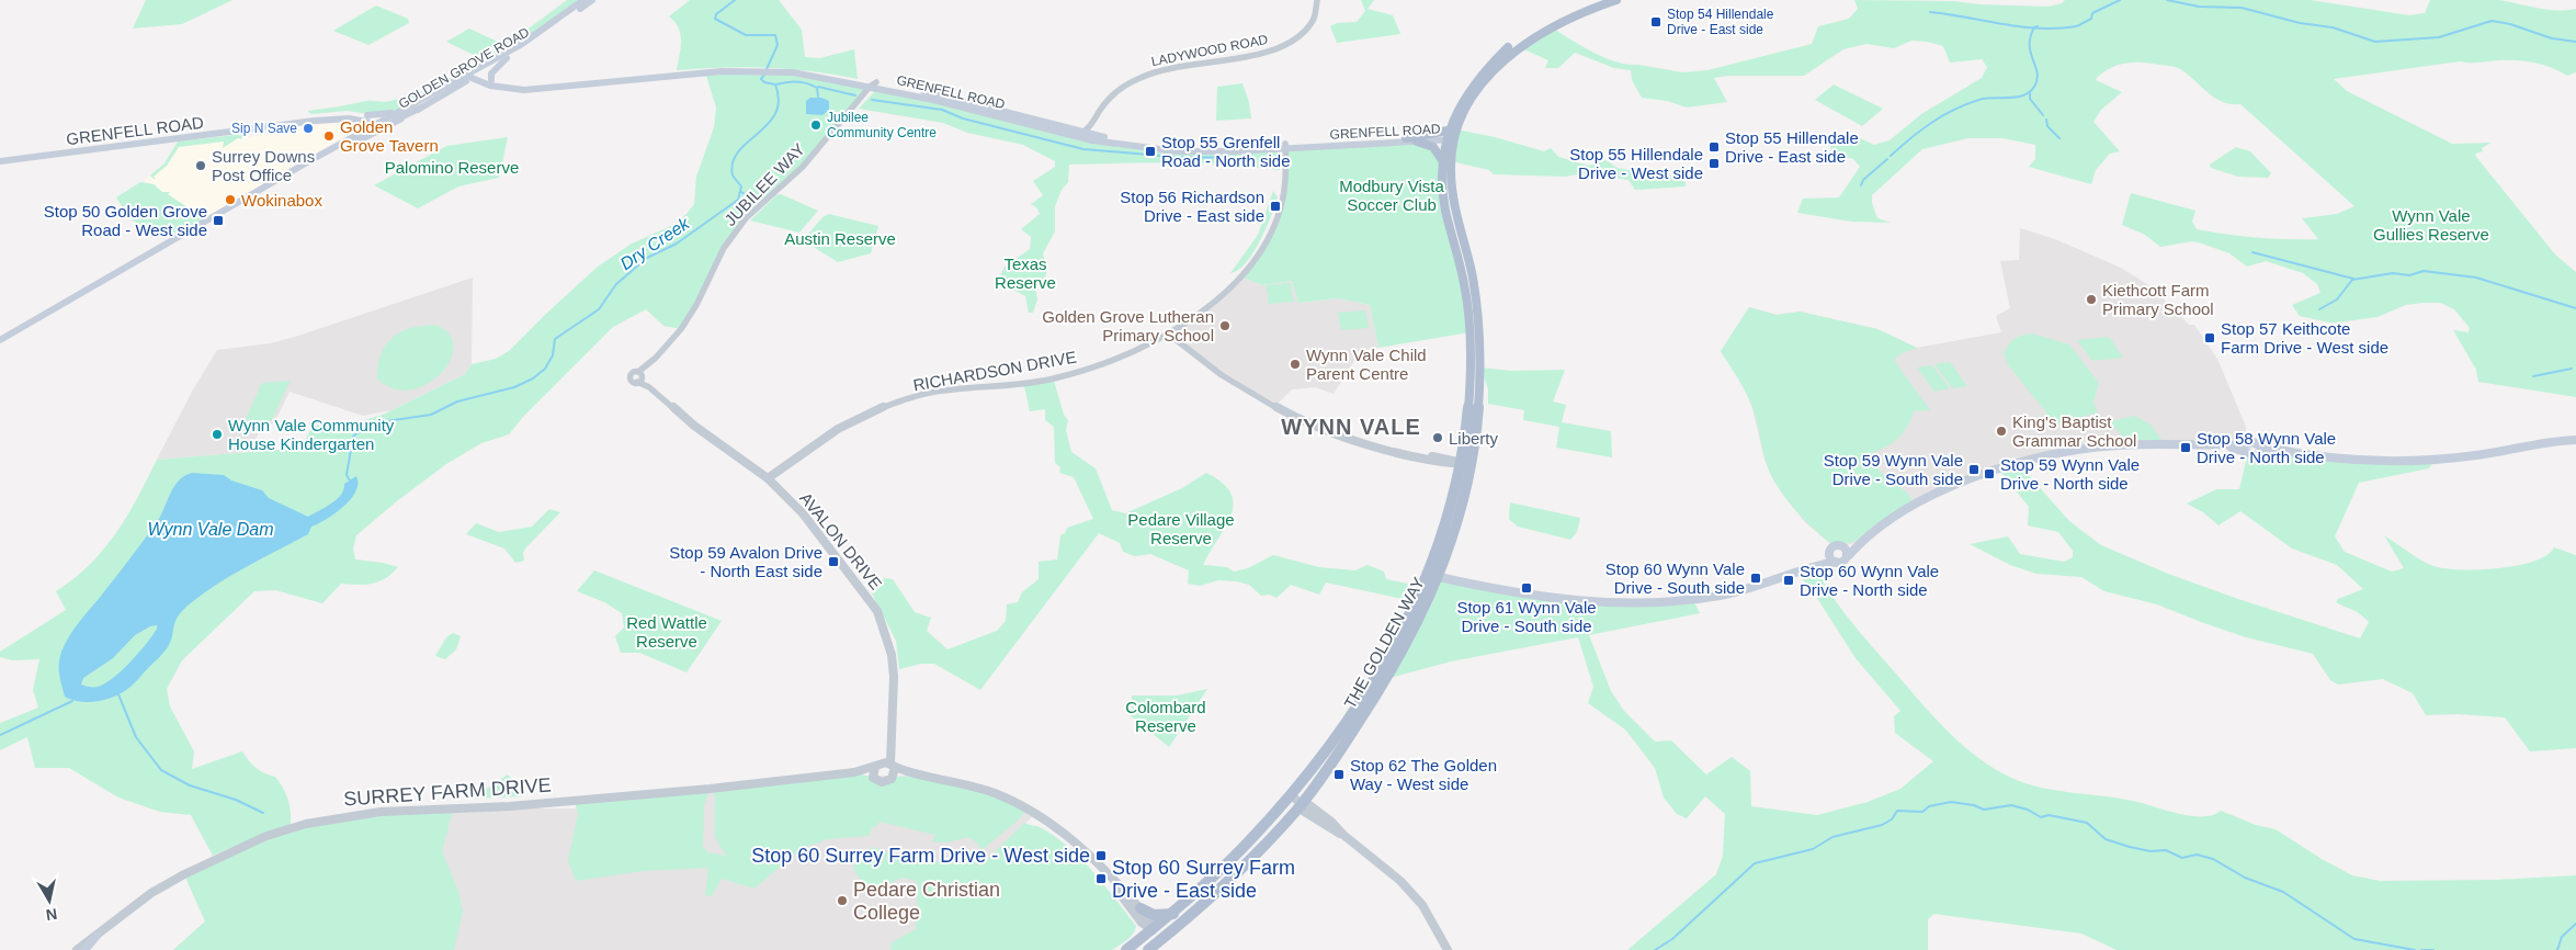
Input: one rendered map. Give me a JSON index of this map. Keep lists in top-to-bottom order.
{
  "streets": {
    "main road": ["GOLDEN GROVE ROAD", "GRENFELL ROAD", "THE GOLDEN WAY"],
    "street": [
      "LADYWOOD ROAD",
      "JUBILEE WAY",
      "RICHARDSON DRIVE",
      "AVALON DRIVE",
      "SURREY FARM DRIVE"
    ]
  },
  "crossings": [
    ["LADYWOOD ROAD", "GRENFELL ROAD"],
    ["GOLDEN GROVE ROAD", "GRENFELL ROAD"],
    ["GRENFELL ROAD", "JUBILEE WAY"],
    ["GRENFELL ROAD", "RICHARDSON DRIVE"],
    ["GRENFELL ROAD", "THE GOLDEN WAY"],
    ["JUBILEE WAY", "AVALON DRIVE"],
    ["RICHARDSON DRIVE", "AVALON DRIVE"],
    ["AVALON DRIVE", "SURREY FARM DRIVE"]
  ],
  "districts": ["WYNN VALE"],
  "water": ["Dry Creek", "Wynn Vale Dam"],
  "parks": [
    "Palomino Reserve",
    "Modbury Vista Soccer Club",
    "Wynn Vale Gullies Reserve",
    "Austin Reserve",
    "Texas Reserve",
    "Pedare Village Reserve",
    "Red Wattle Reserve",
    "Colombard Reserve"
  ],
  "places": {
    "transit": [
      "Stop 54 Hillendale Drive - East side",
      "Stop 55 Hillendale Drive - East side",
      "Stop 55 Grenfell Road - North side",
      "Stop 55 Hillendale Drive - West side",
      "Stop 56 Richardson Drive - East side",
      "Stop 50 Golden Grove Road - West side",
      "Stop 57 Keithcote Farm Drive - West side",
      "Stop 58 Wynn Vale Drive - North side",
      "Stop 59 Wynn Vale Drive - South side",
      "Stop 59 Wynn Vale Drive - North side",
      "Stop 59 Avalon Drive - North East side",
      "Stop 60 Wynn Vale Drive - South side",
      "Stop 60 Wynn Vale Drive - North side",
      "Stop 61 Wynn Vale Drive - South side",
      "Stop 62 The Golden Way - West side",
      "Stop 60 Surrey Farm Drive - West side",
      "Stop 60 Surrey Farm Drive - East side"
    ],
    "other": [
      "Jubilee Community Centre",
      "Sip N Save",
      "Golden Grove Tavern",
      "Surrey Downs Post Office",
      "Wokinabox",
      "Kiethcott Farm Primary School",
      "Golden Grove Lutheran Primary School",
      "Wynn Vale Child Parent Centre",
      "King's Baptist Grammar School",
      "Wynn Vale Community House Kindergarten",
      "Liberty",
      "Pedare Christian College"
    ]
  },
  "north": "bottom"
}
